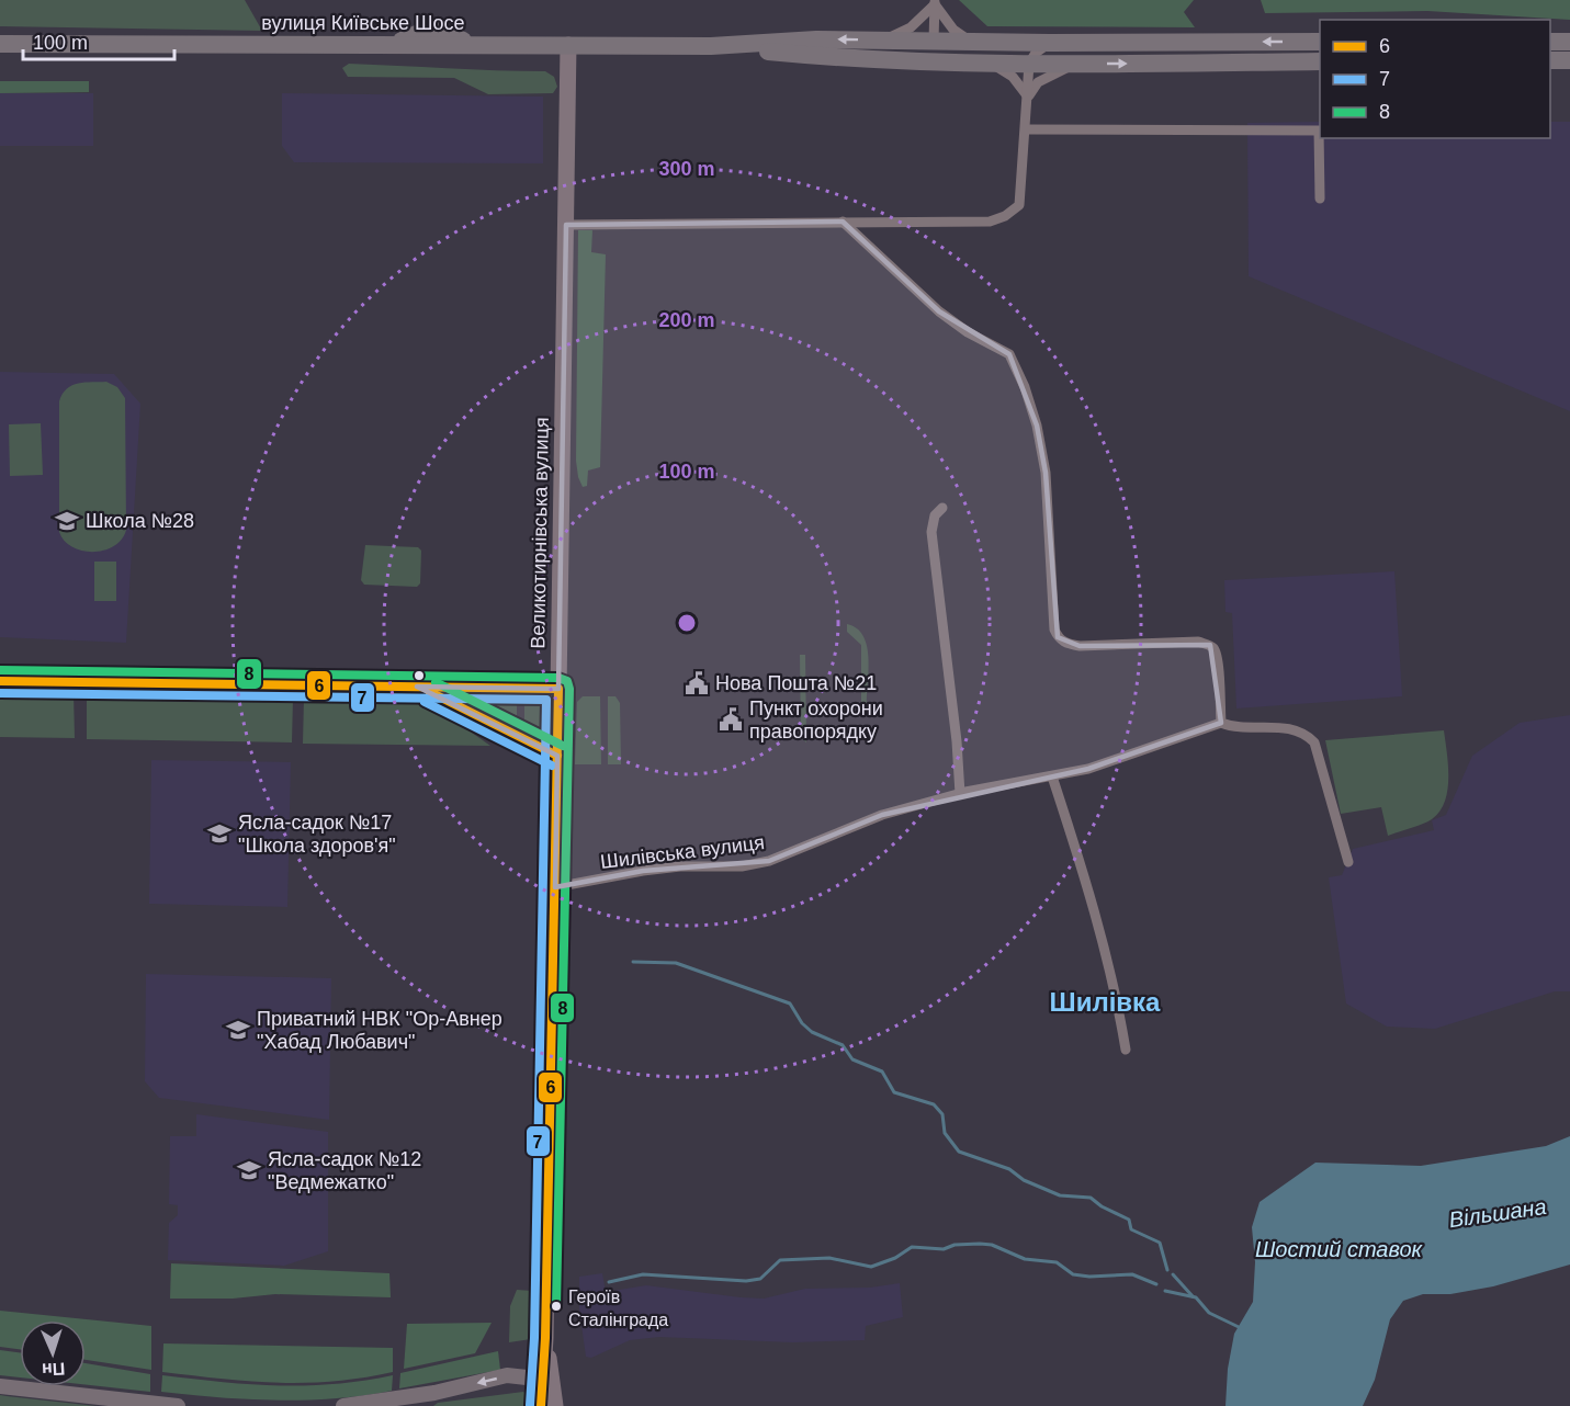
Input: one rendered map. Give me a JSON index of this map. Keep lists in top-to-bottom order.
{
  "streets": {
    "highway": ["вулиця Київське Шосе"],
    "main road": ["Великотирнівська вулиця"],
    "street": ["Шилівська вулиця"]
  },
  "crossings": [
    ["вулиця Київське Шосе", "Великотирнівська вулиця"],
    ["Великотирнівська вулиця", "Шилівська вулиця"]
  ],
  "districts": ["Шилівка"],
  "water": ["Вільшана", "Шостий ставок"],
  "places": {
    "school or university": [
      "Школа №28",
      "Ясла-садок №17 \"Школа здоров'я\"",
      "Приватний НВК \"Ор-Авнер \"Хабад Любавич\"",
      "Ясла-садок №12 \"Ведмежатко\""
    ],
    "public building": ["Нова Пошта №21", "Пункт охорони правопорядку"],
    "other": ["Героїв Сталінграда"]
  },
  "lines": ["transit line 8", "transit line 6", "transit line 7"],
  "legend": ["6", "7", "8"],
  "scale_bar": "100 m",
  "north": "bottom",
  "rings": ["300 m", "200 m", "100 m"]
}
